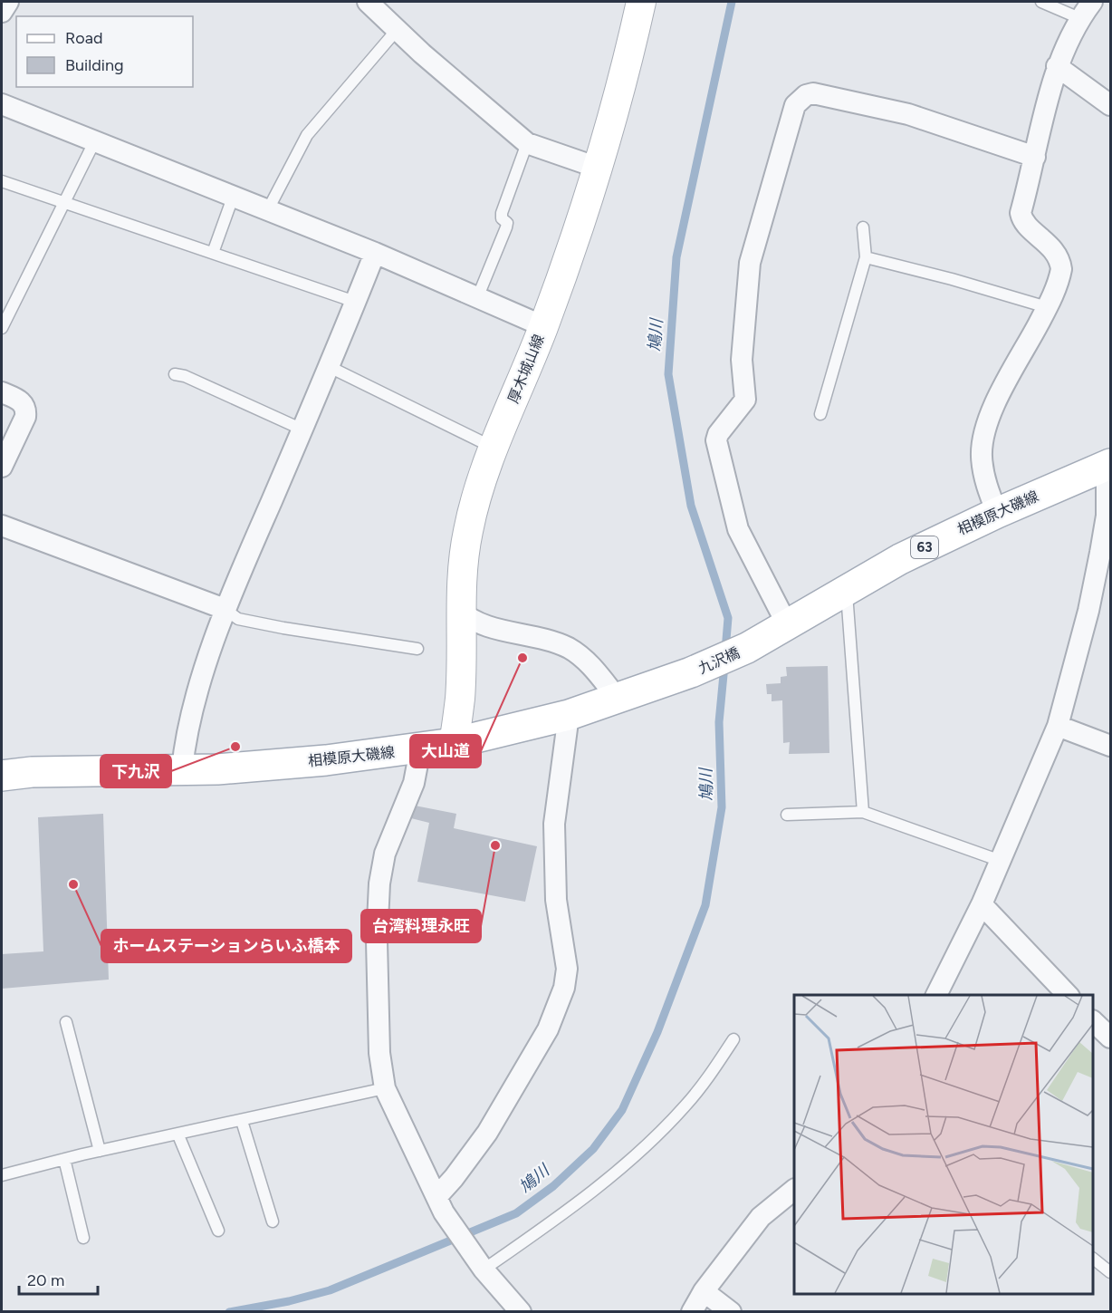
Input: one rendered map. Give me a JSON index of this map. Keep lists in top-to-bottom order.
{
  "streets": {
    "main road": [
      "厚木城山線",
      "相模原大磯線",
      "63",
      "九沢橋"
    ]
  },
  "crossings": [
    ["厚木城山線", "相模原大磯線"],
    ["相模原大磯線", "九沢橋"]
  ],
  "water": ["鳩川"],
  "places": [
    "大山道",
    "下九沢",
    "台湾料理永旺",
    "ホームステーションらいふ橋本"
  ],
  "legend": ["Road", "Building"],
  "scale_bar": "20 m"
}
